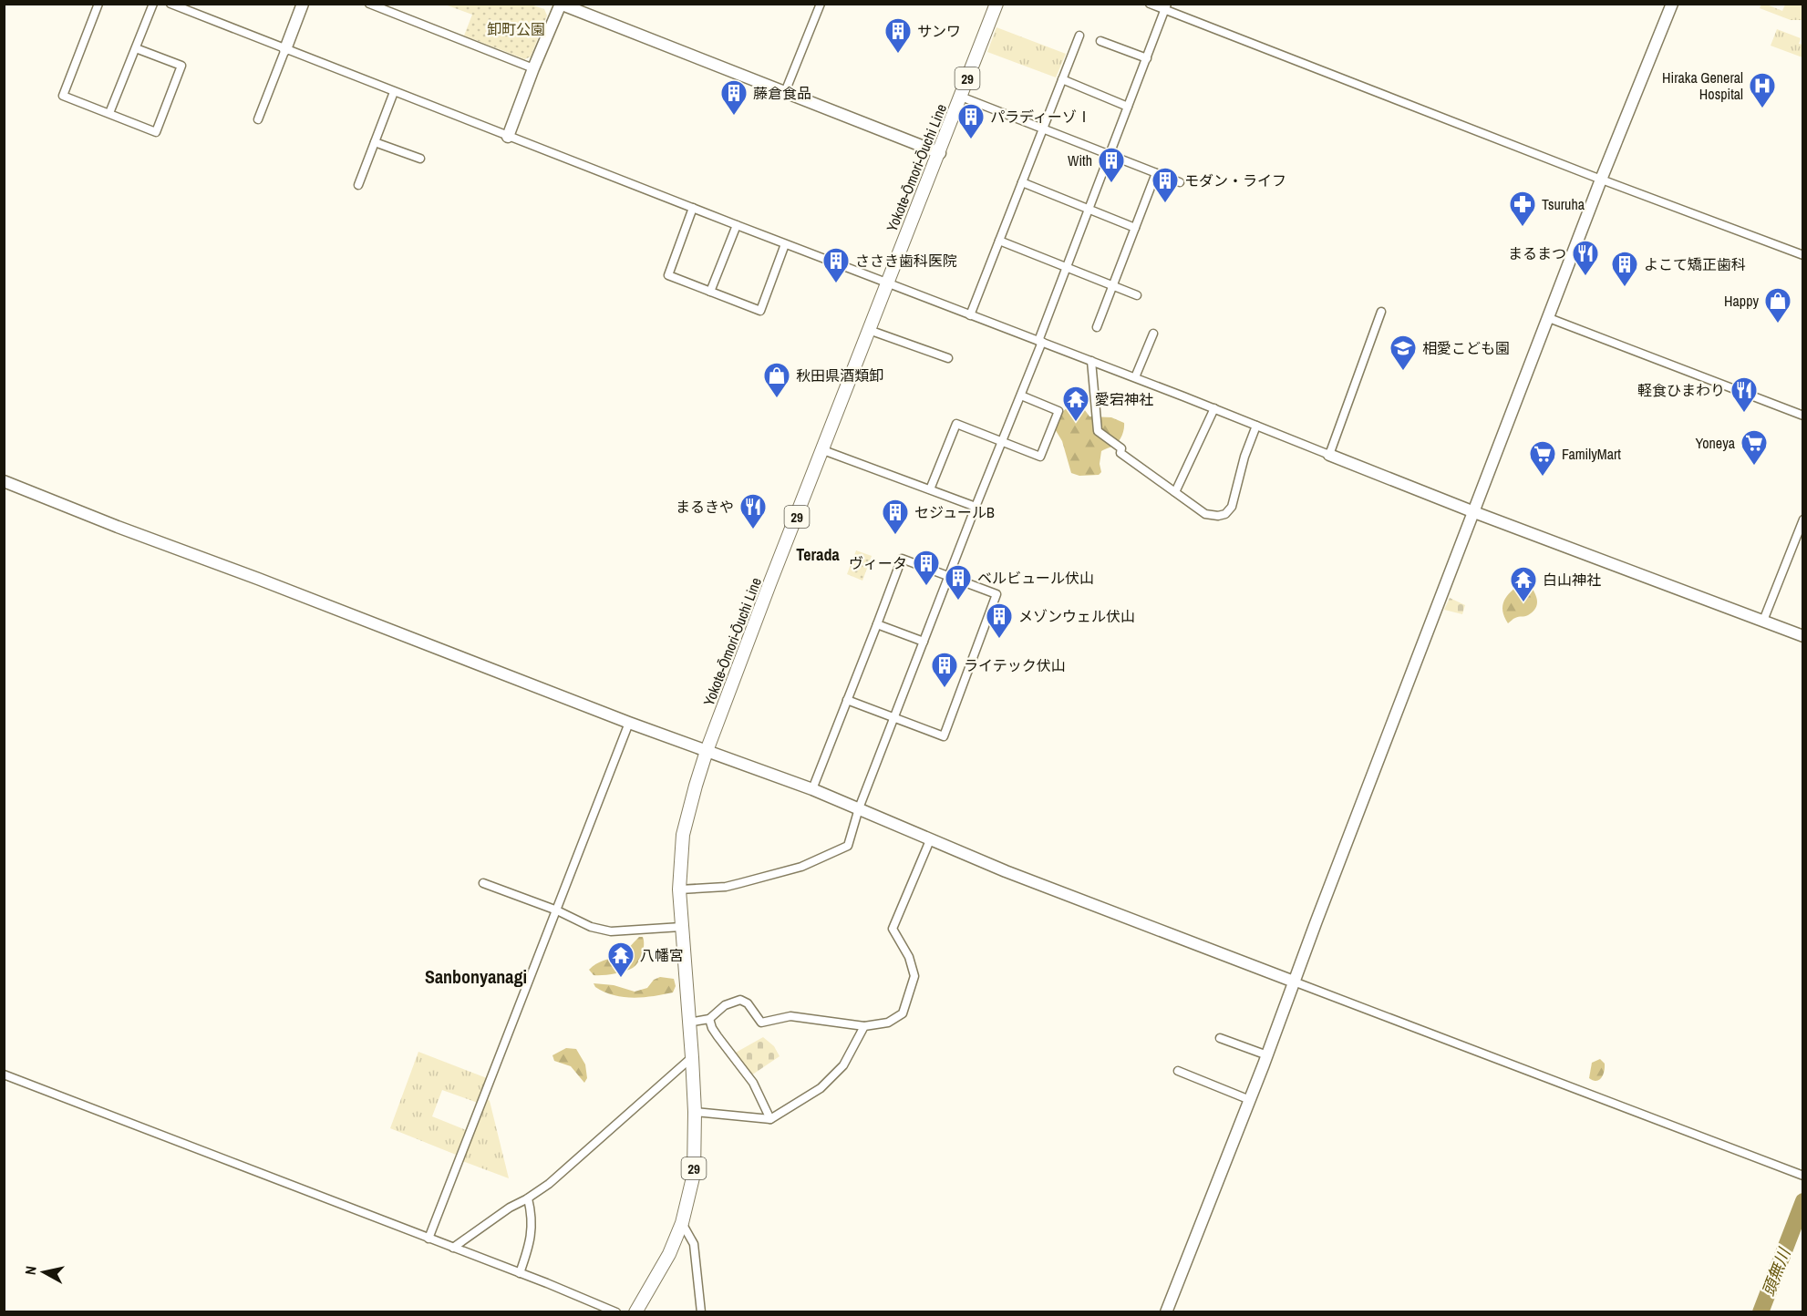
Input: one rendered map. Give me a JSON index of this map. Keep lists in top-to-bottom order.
{
  "streets": {
    "main road": ["29", "Yokote-Ōmori-Ōuchi Line"]
  },
  "districts": ["Terada", "Sanbonyanagi"],
  "water": ["頭無川"],
  "parks": ["卸町公園"],
  "places": {
    "building": [
      "サンワ",
      "藤倉食品",
      "パラディーゾⅠ",
      "With",
      "モダン・ライフ",
      "ささき歯科医院",
      "よこて矯正歯科",
      "セジュールB",
      "ヴィータ",
      "ベルビュール伏山",
      "メゾンウェル伏山",
      "ライテック伏山"
    ],
    "hospital": ["Hiraka General Hospital"],
    "pharmacy": ["Tsuruha"],
    "restaurant": ["まるまつ", "軽食ひまわり", "まるきや"],
    "shop": ["Happy", "秋田県酒類卸"],
    "school or university": ["相愛こども園"],
    "temple": ["愛宕神社", "白山神社", "八幡宮"],
    "supermarket": ["Yoneya", "FamilyMart"]
  },
  "north": "left"
}
